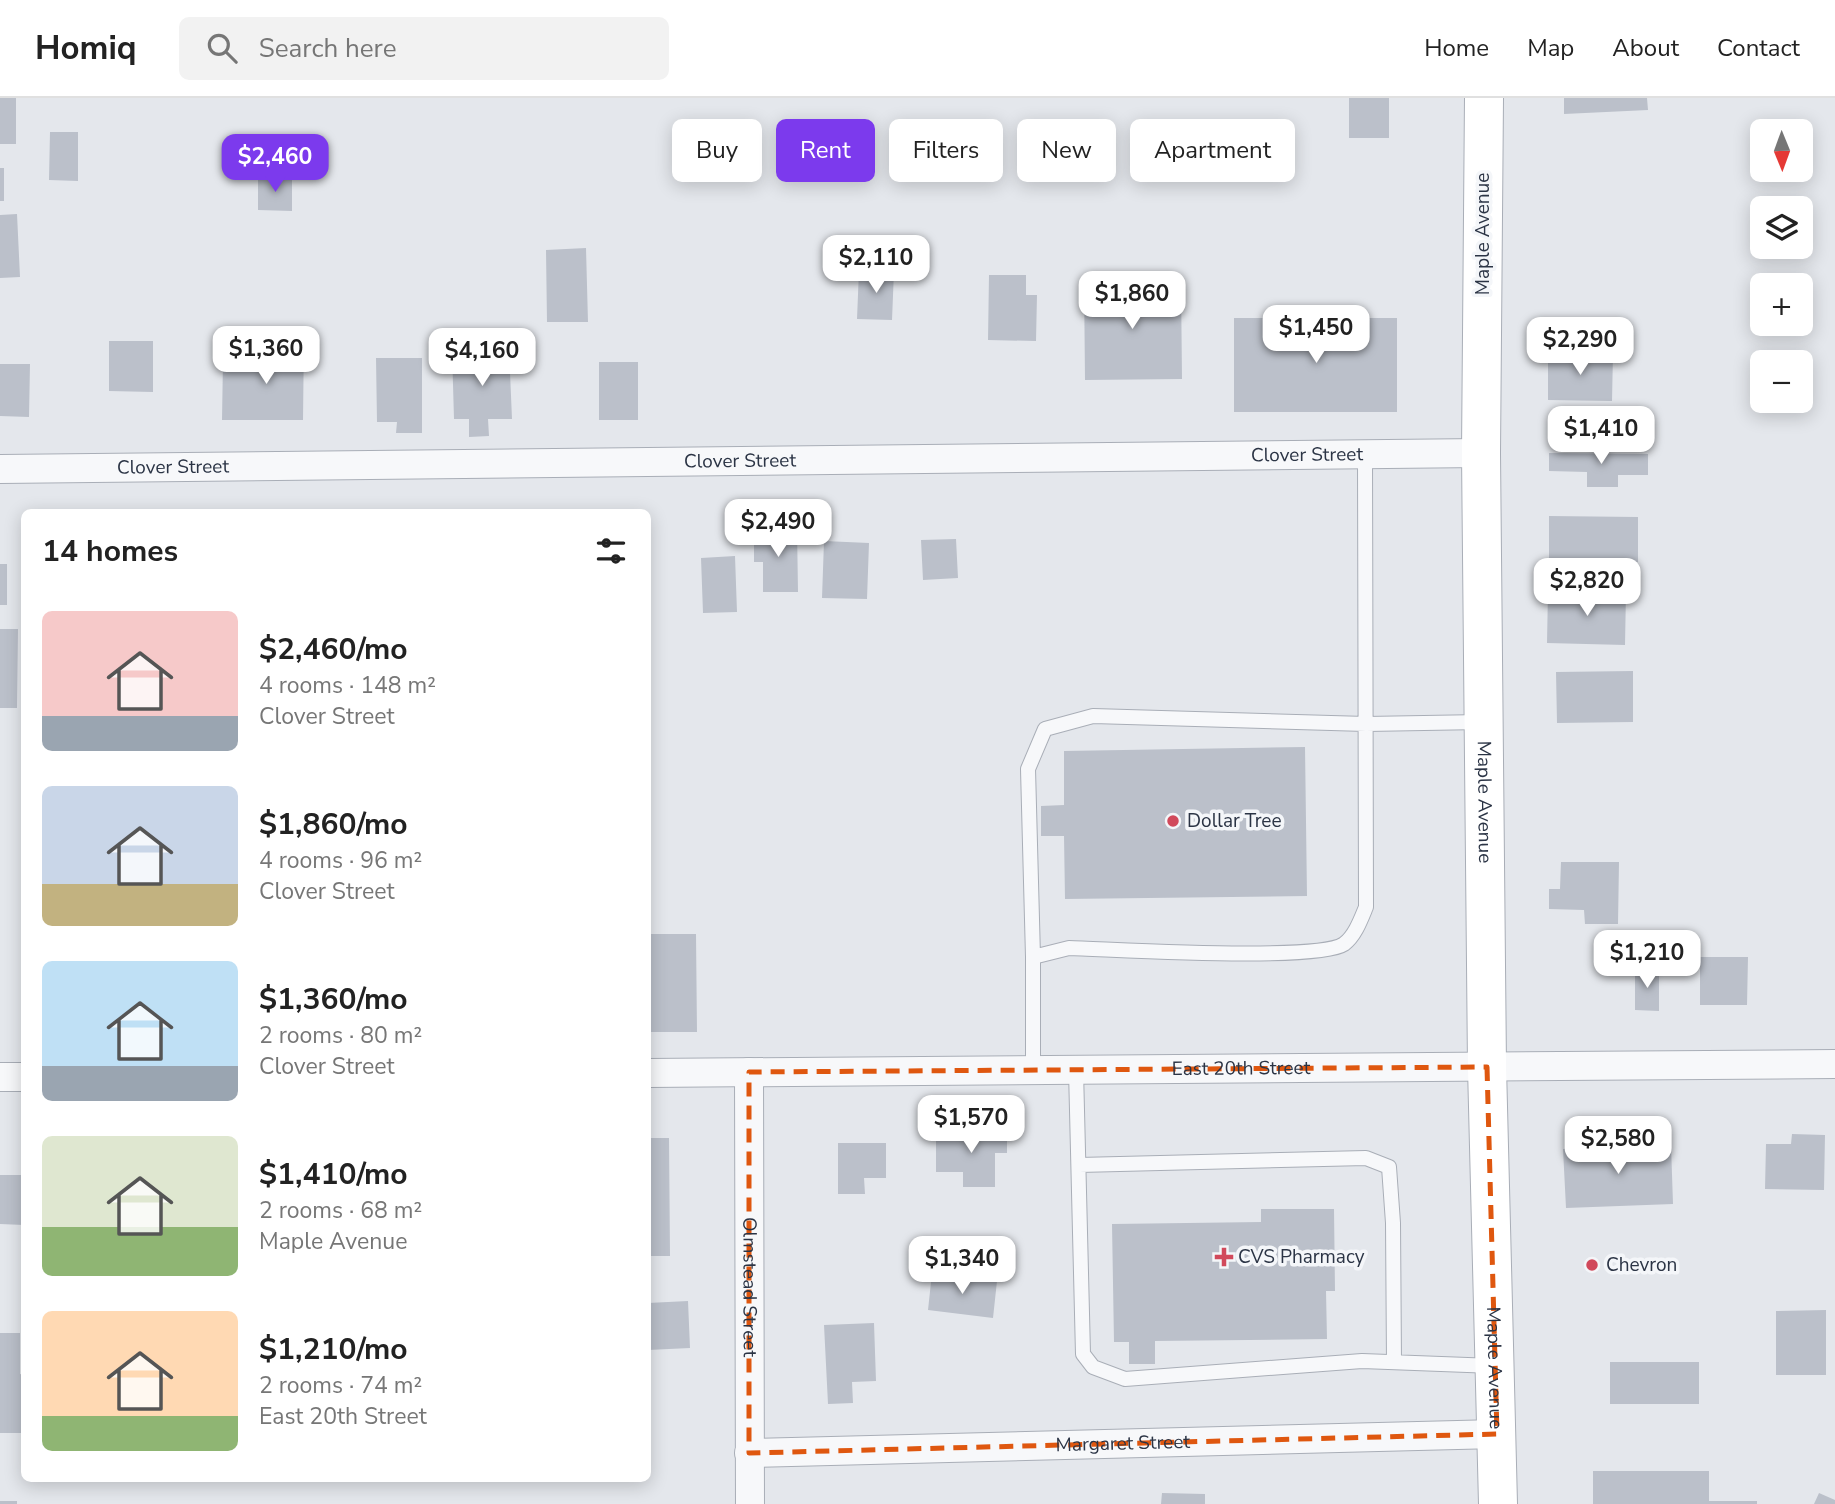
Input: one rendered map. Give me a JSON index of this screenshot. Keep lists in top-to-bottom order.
{
  "streets": {
    "main road": ["Maple Avenue"],
    "street": [
      "Clover Street",
      "East 20th Street",
      "Olmstead Street",
      "Margaret Street"
    ]
  },
  "crossings": [
    ["Maple Avenue", "Clover Street"],
    ["Maple Avenue", "East 20th Street"],
    ["Maple Avenue", "Margaret Street"],
    ["East 20th Street", "Olmstead Street"],
    ["Olmstead Street", "Margaret Street"]
  ],
  "places": {
    "other": ["Dollar Tree", "Chevron"],
    "health": ["CVS Pharmacy"]
  },
  "north": "bottom",
  "page": {
    "header": "Homiq",
    "search": "Search here",
    "nav": [
      "Home",
      "Map",
      "About",
      "Contact"
    ],
    "map_buttons": ["+", "−"],
    "chip": [
      "Buy",
      "Rent",
      "Filters",
      "New",
      "Apartment"
    ],
    "price": [
      "$2,460",
      "$2,110",
      "$1,860",
      "$1,450",
      "$2,290",
      "$1,360",
      "$4,160",
      "$1,410",
      "$2,490",
      "$2,820",
      "$1,210",
      "$1,570",
      "$2,580",
      "$1,340"
    ],
    "heading": "14 homes",
    "list": [
      {
        "name": "$2,460/mo",
        "note": "4 rooms · 148 m² · Clover Street"
      },
      {
        "name": "$1,860/mo",
        "note": "4 rooms · 96 m² · Clover Street"
      },
      {
        "name": "$1,360/mo",
        "note": "2 rooms · 80 m² · Clover Street"
      },
      {
        "name": "$1,410/mo",
        "note": "2 rooms · 68 m² · Maple Avenue"
      },
      {
        "name": "$1,210/mo",
        "note": "2 rooms · 74 m² · East 20th Street"
      }
    ]
  }
}
